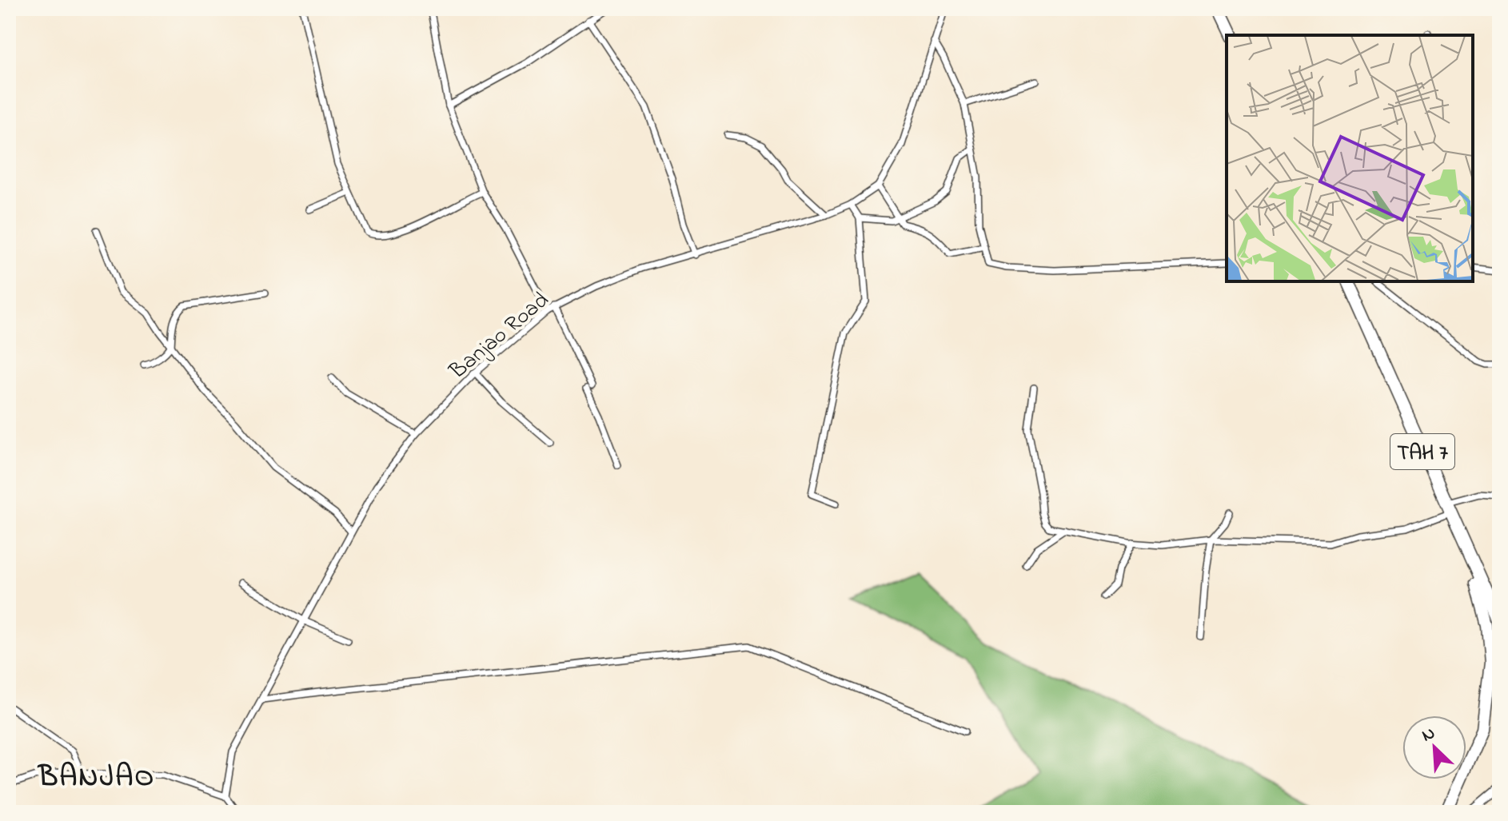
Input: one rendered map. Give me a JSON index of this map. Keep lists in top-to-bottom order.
{
  "streets": {
    "highway": ["TAH 7"],
    "street": ["Banjao Road"]
  },
  "districts": ["BANJAO"],
  "north": "top left"
}
